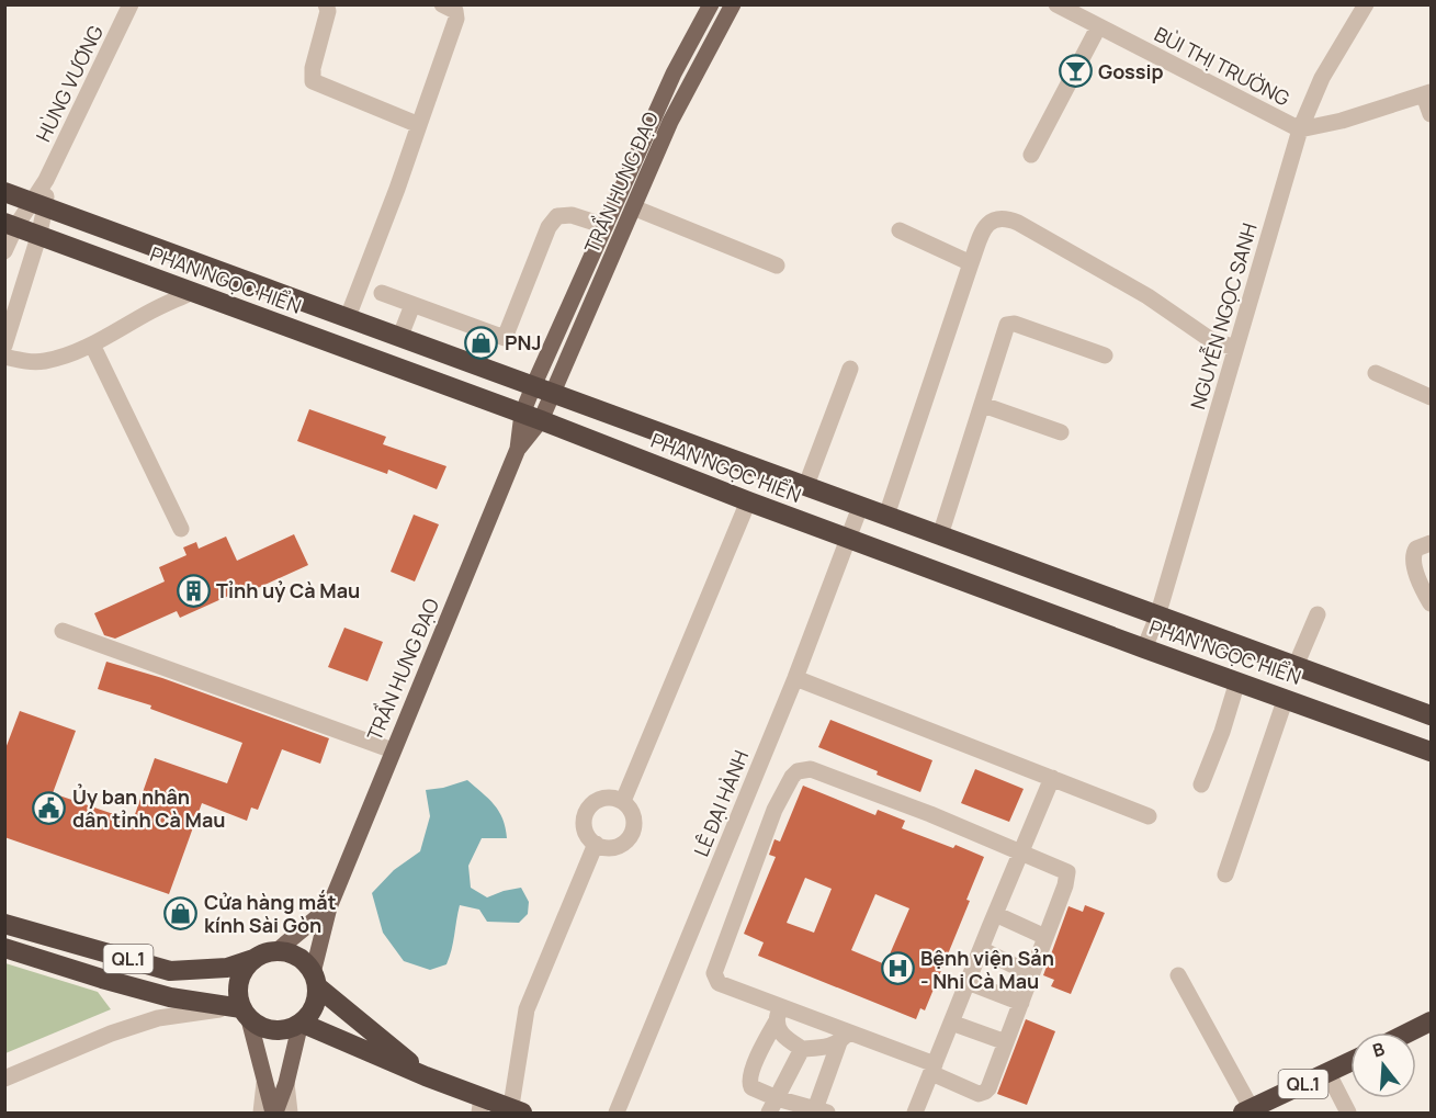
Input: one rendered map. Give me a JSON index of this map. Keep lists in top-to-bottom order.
{
  "streets": {
    "highway": ["PHAN NGỌC HIỂN", "QL.1"],
    "main road": ["TRẦN HƯNG ĐẠO"],
    "street": [
      "BÙI THỊ TRƯỜNG",
      "HÙNG VƯƠNG",
      "NGUYỄN NGỌC SANH",
      "LÊ ĐẠI HÀNH"
    ]
  },
  "crossings": [
    ["BÙI THỊ TRƯỜNG", "NGUYỄN NGỌC SANH"],
    ["HÙNG VƯƠNG", "PHAN NGỌC HIỂN"],
    ["TRẦN HƯNG ĐẠO", "PHAN NGỌC HIỂN"],
    ["TRẦN HƯNG ĐẠO", "QL.1"],
    ["PHAN NGỌC HIỂN", "NGUYỄN NGỌC SANH"],
    ["PHAN NGỌC HIỂN", "LÊ ĐẠI HÀNH"]
  ],
  "places": {
    "bar": ["Gossip"],
    "shop": ["PNJ", "Cửa hàng mắt kính Sài Gòn"],
    "building": ["Tỉnh uỷ Cà Mau"],
    "public building": ["Ủy ban nhân dân tỉnh Cà Mau"],
    "hospital": ["Bệnh viện Sản - Nhi Cà Mau"]
  },
  "north": "top"
}
